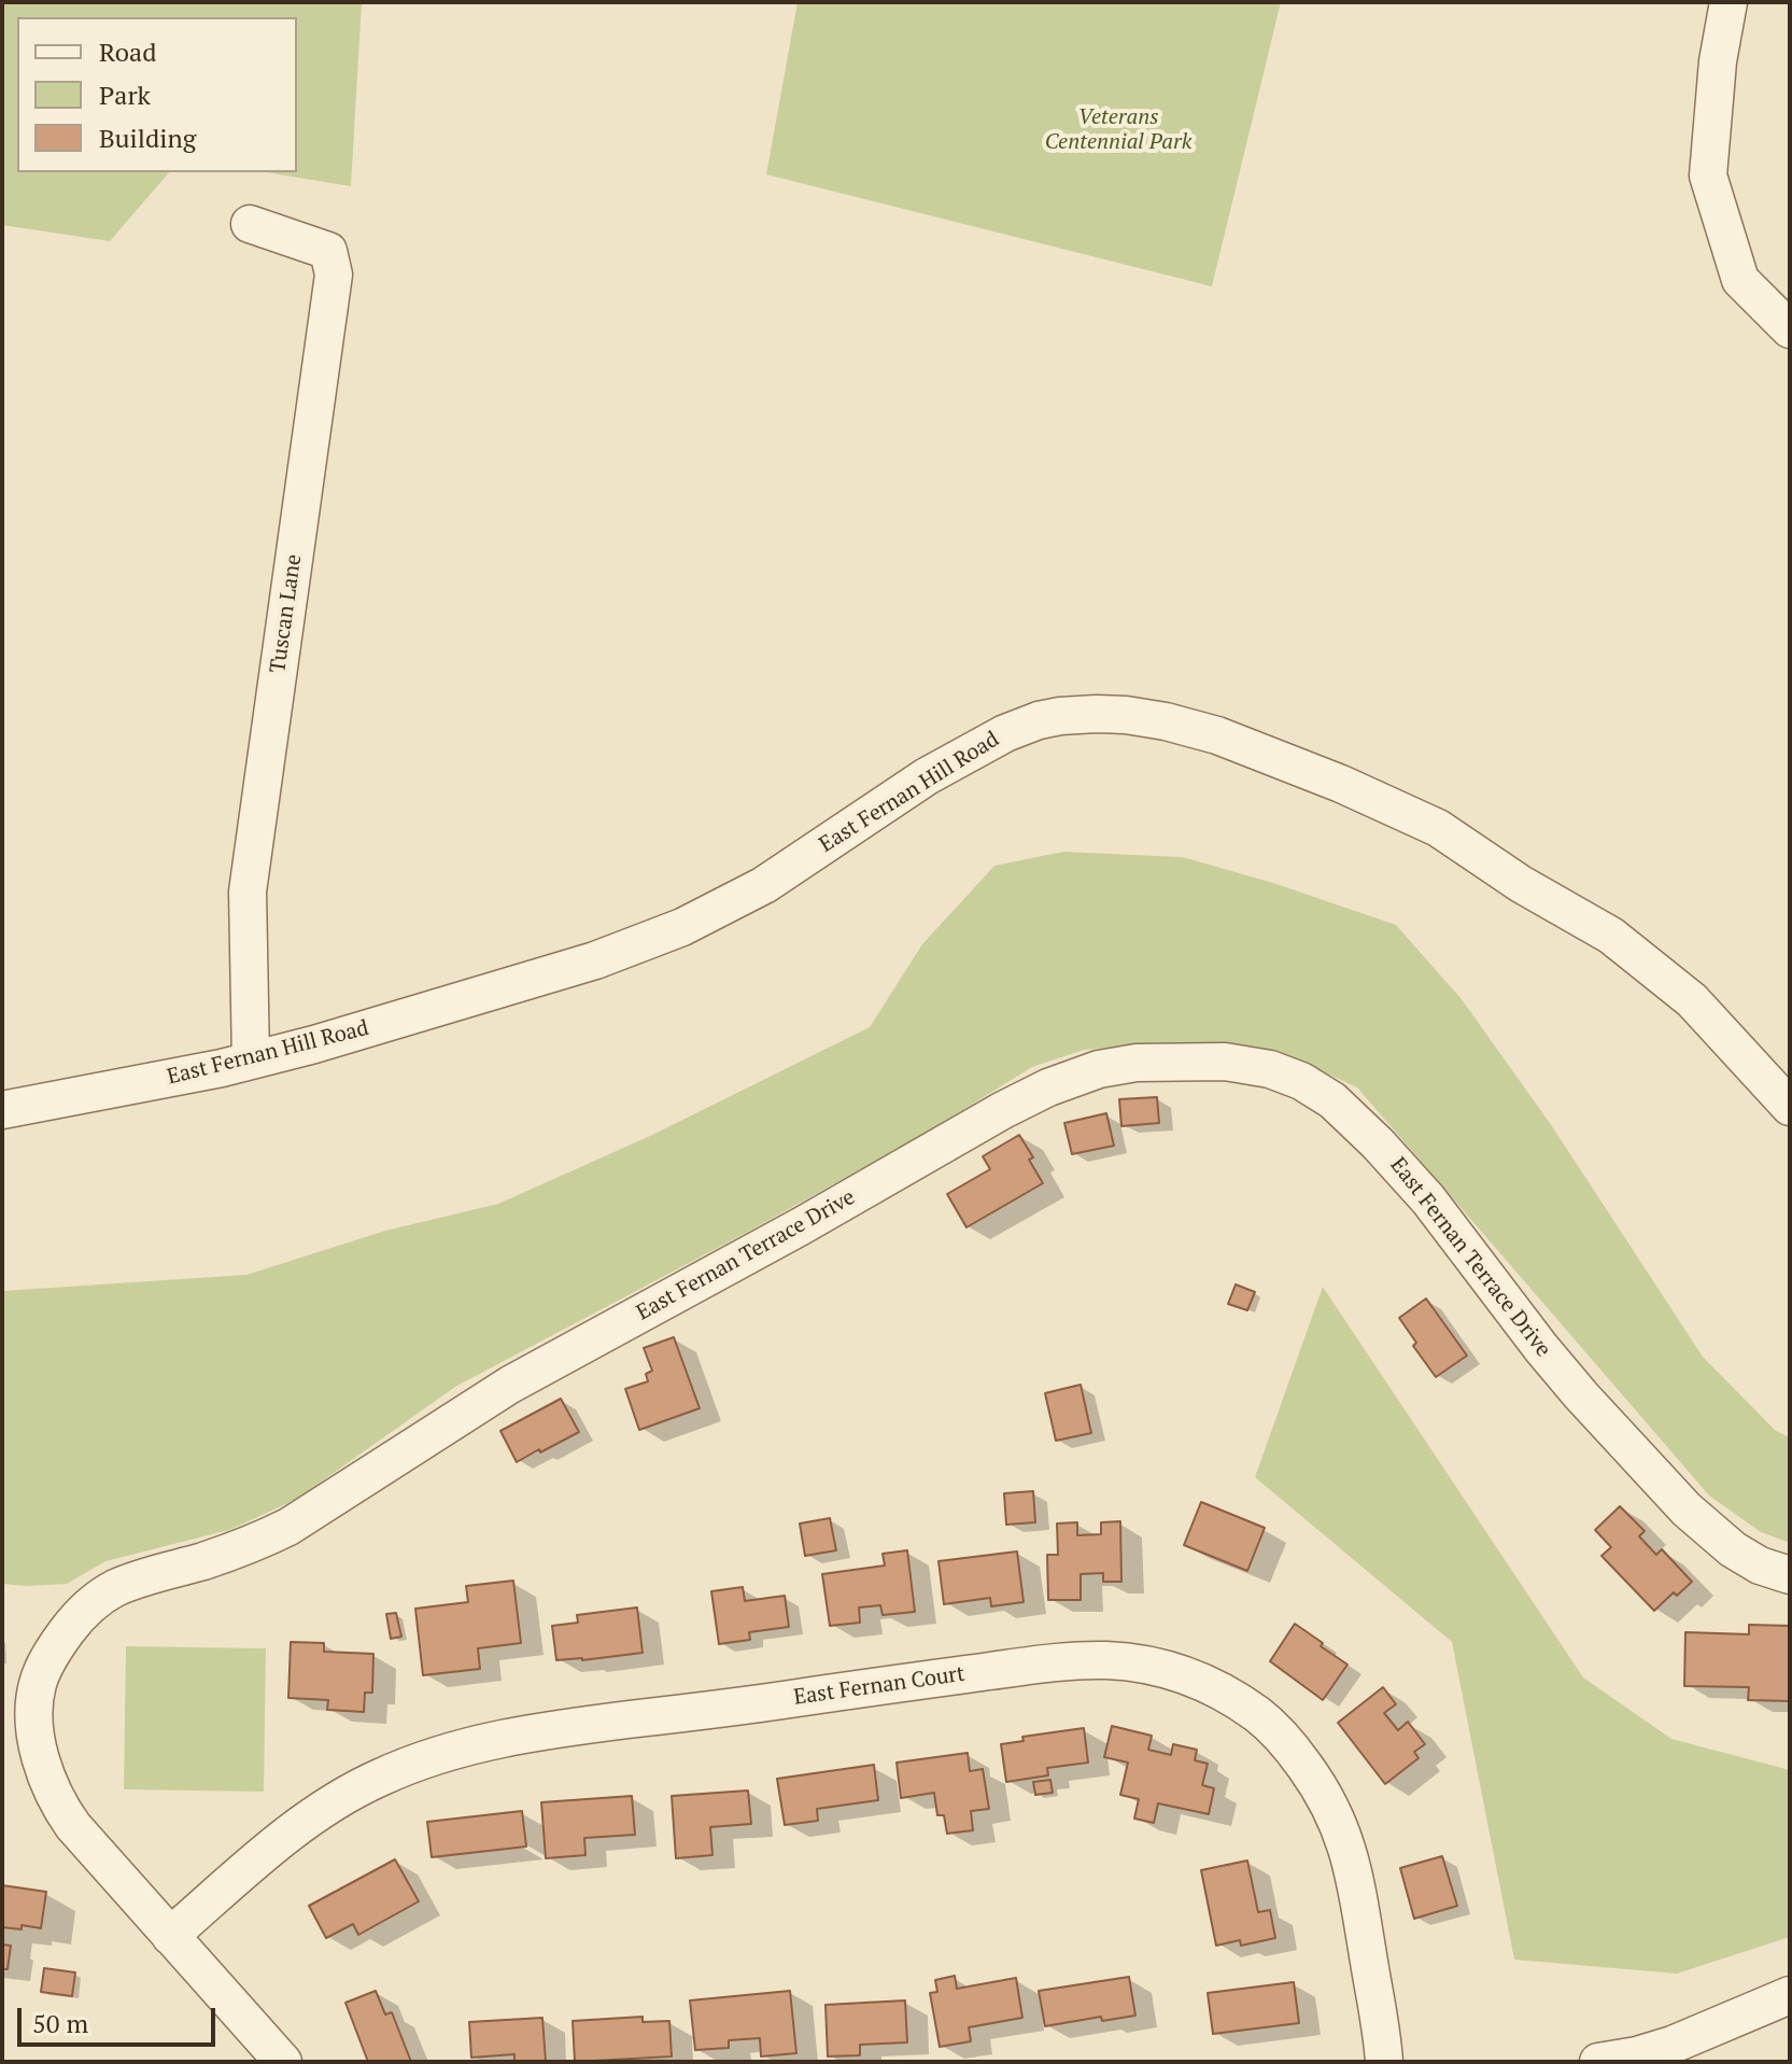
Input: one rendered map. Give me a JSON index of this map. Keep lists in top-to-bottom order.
{
  "streets": {
    "street": [
      "Tuscan Lane",
      "East Fernan Hill Road",
      "East Fernan Terrace Drive",
      "East Fernan Court"
    ]
  },
  "crossings": [
    ["Tuscan Lane", "East Fernan Hill Road"],
    ["East Fernan Terrace Drive", "East Fernan Court"]
  ],
  "parks": ["Veterans Centennial Park"],
  "legend": ["Road", "Park", "Building"],
  "scale_bar": "50 m"
}
